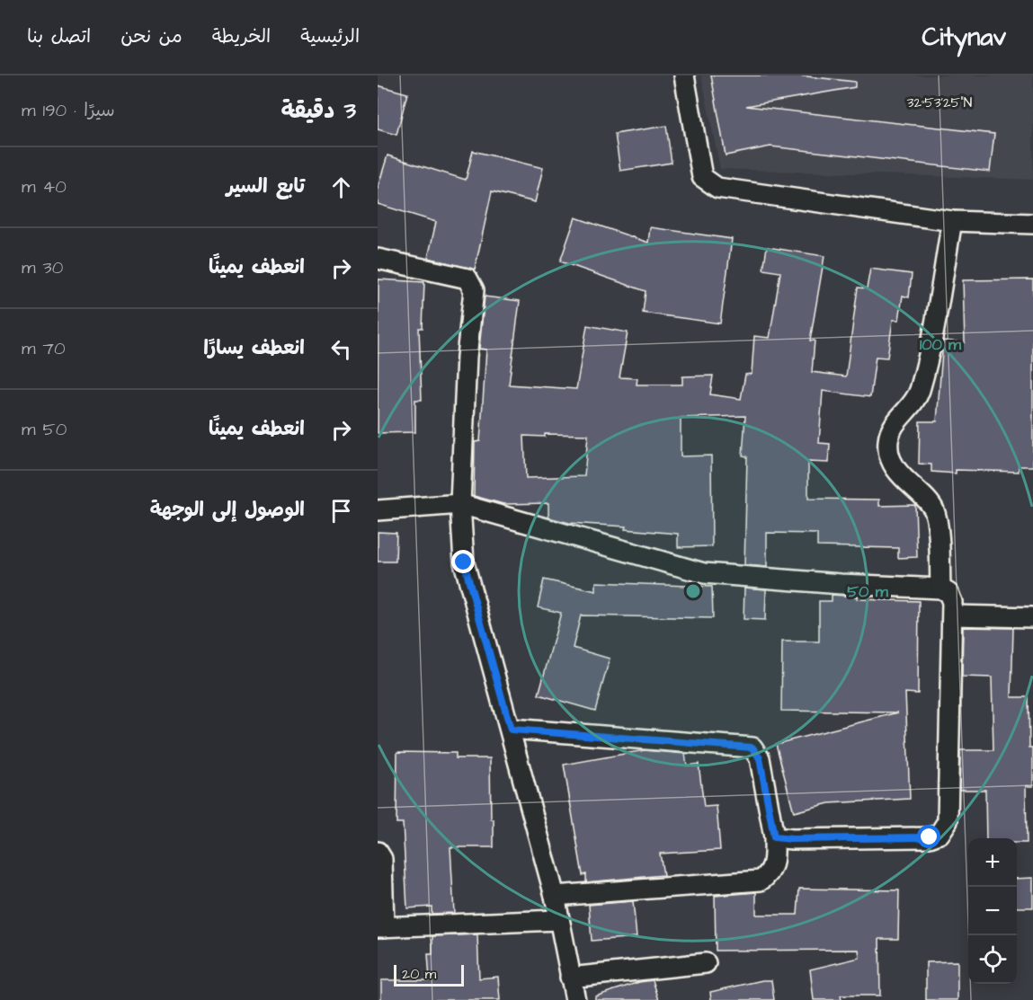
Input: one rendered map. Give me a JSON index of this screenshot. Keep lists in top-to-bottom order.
{
  "scale_bar": "20 m",
  "page": {
    "header": "Citynav",
    "nav": [
      "الرئيسية",
      "الخريطة",
      "من نحن",
      "اتصل بنا"
    ],
    "heading": ["3 دقيقة", "سيرًا · 190 m"],
    "list": [
      ["تابع السير", "40 m"],
      ["انعطف يمينًا", "30 m"],
      ["انعطف يسارًا", "70 m"],
      ["انعطف يمينًا", "50 m"],
      "الوصول إلى الوجهة"
    ],
    "map_buttons": ["+", "−"],
    "scale": "20 m"
  },
  "coordinates": ["32°53'25\"N"],
  "rings": ["100 m", "50 m"]
}
